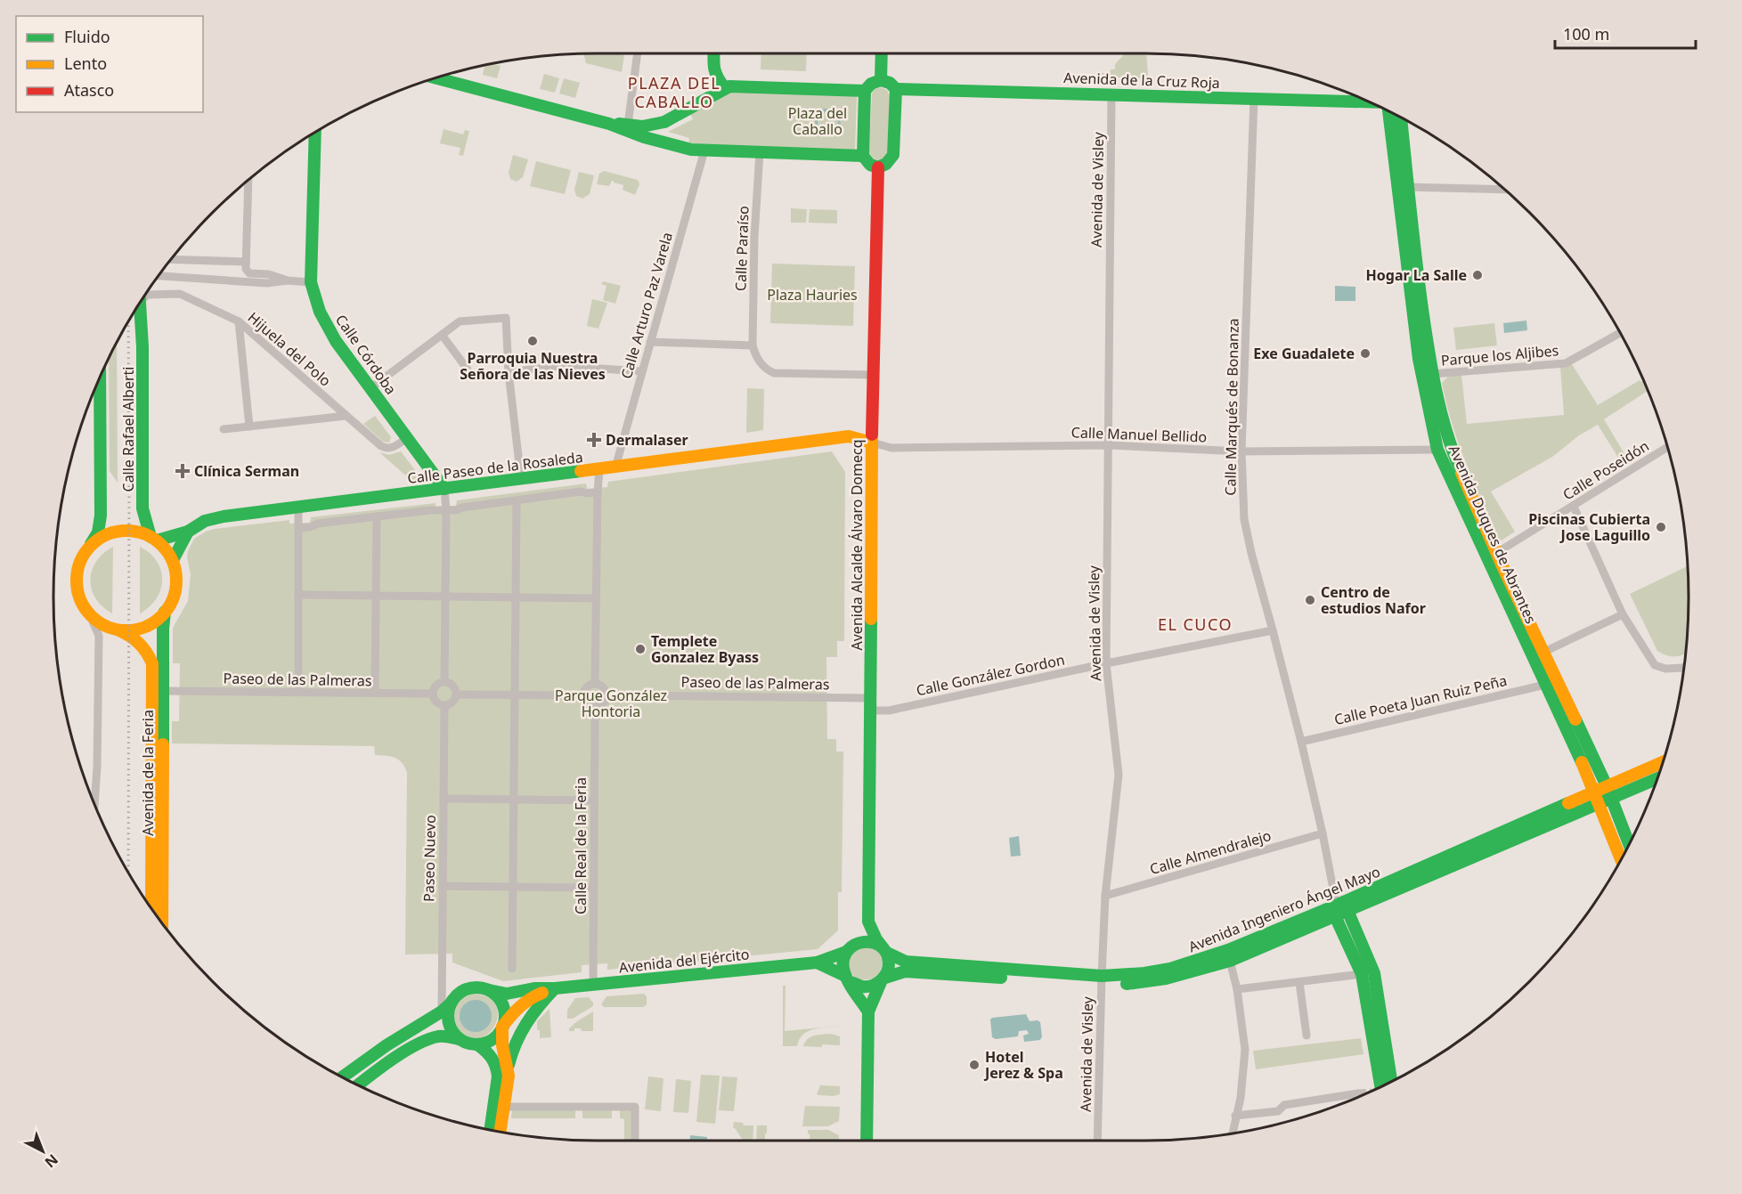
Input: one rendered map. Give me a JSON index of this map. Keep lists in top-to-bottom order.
{
  "streets": {
    "main road": [
      "Avenida de la Cruz Roja",
      "Calle Córdoba",
      "Calle Rafael Alberti",
      "Calle Paseo de la Rosaleda",
      "Avenida Duques de Abrantes",
      "Avenida Alcalde Álvaro Domecq",
      "Avenida de la Feria",
      "Avenida Ingeniero Ángel Mayo",
      "Avenida del Ejército"
    ],
    "street": [
      "Avenida de Visley",
      "Calle Paraíso",
      "Calle Arturo Paz Varela",
      "Hijuela del Polo",
      "Parque los Aljibes",
      "Calle Marqués de Bonanza",
      "Calle Manuel Bellido",
      "Calle Poseidón",
      "Calle González Gordon",
      "Paseo de las Palmeras",
      "Calle Poeta Juan Ruiz Peña",
      "Calle Real de la Feria",
      "Calle Almendralejo",
      "Paseo Nuevo"
    ]
  },
  "crossings": [
    ["Avenida de la Cruz Roja", "Avenida de Visley"],
    ["Avenida de la Cruz Roja", "Calle Marqués de Bonanza"],
    ["Avenida de Visley", "Calle Manuel Bellido"],
    ["Avenida de Visley", "Calle González Gordon"],
    ["Avenida de Visley", "Calle Almendralejo"],
    ["Avenida de Visley", "Avenida Ingeniero Ángel Mayo"],
    ["Calle Arturo Paz Varela", "Calle Paseo de la Rosaleda"],
    ["Hijuela del Polo", "Calle Córdoba"],
    ["Calle Córdoba", "Calle Paseo de la Rosaleda"],
    ["Parque los Aljibes", "Avenida Duques de Abrantes"],
    ["Calle Marqués de Bonanza", "Calle Manuel Bellido"],
    ["Calle Marqués de Bonanza", "Calle González Gordon"],
    ["Calle Marqués de Bonanza", "Calle Poeta Juan Ruiz Peña"],
    ["Calle Marqués de Bonanza", "Calle Almendralejo"],
    ["Calle Marqués de Bonanza", "Avenida Ingeniero Ángel Mayo"],
    ["Calle Rafael Alberti", "Calle Paseo de la Rosaleda"],
    ["Calle Rafael Alberti", "Avenida de la Feria"],
    ["Calle Manuel Bellido", "Calle Paseo de la Rosaleda"],
    ["Calle Manuel Bellido", "Avenida Duques de Abrantes"],
    ["Calle Manuel Bellido", "Avenida Alcalde Álvaro Domecq"],
    ["Calle Paseo de la Rosaleda", "Avenida Alcalde Álvaro Domecq"],
    ["Calle Paseo de la Rosaleda", "Avenida de la Feria"],
    ["Calle Poseidón", "Avenida Duques de Abrantes"],
    ["Avenida Duques de Abrantes", "Calle Poeta Juan Ruiz Peña"],
    ["Avenida Duques de Abrantes", "Avenida Ingeniero Ángel Mayo"],
    ["Avenida Alcalde Álvaro Domecq", "Calle González Gordon"],
    ["Avenida Alcalde Álvaro Domecq", "Paseo de las Palmeras"],
    ["Avenida Alcalde Álvaro Domecq", "Avenida Ingeniero Ángel Mayo"],
    ["Avenida Alcalde Álvaro Domecq", "Avenida del Ejército"],
    ["Calle González Gordon", "Paseo de las Palmeras"],
    ["Paseo de las Palmeras", "Avenida de la Feria"],
    ["Paseo de las Palmeras", "Calle Real de la Feria"],
    ["Paseo de las Palmeras", "Paseo Nuevo"],
    ["Calle Real de la Feria", "Avenida del Ejército"],
    ["Paseo Nuevo", "Avenida del Ejército"],
    ["Avenida Ingeniero Ángel Mayo", "Avenida del Ejército"]
  ],
  "districts": ["PLAZA DEL CABALLO", "EL CUCO"],
  "parks": ["Plaza del Caballo", "Plaza Hauries", "Parque González Hontoria"],
  "places": {
    "other": [
      "Hogar La Salle",
      "Parroquia Nuestra Señora de las Nieves",
      "Exe Guadalete",
      "Piscinas Cubierta Jose Laguillo",
      "Centro de estudios Nafor",
      "Templete Gonzalez Byass",
      "Hotel Jerez & Spa"
    ],
    "health": ["Dermalaser", "Clínica Serman"]
  },
  "legend": ["Fluido", "Lento", "Atasco"],
  "scale_bar": "100 m",
  "north": "bottom right"
}
